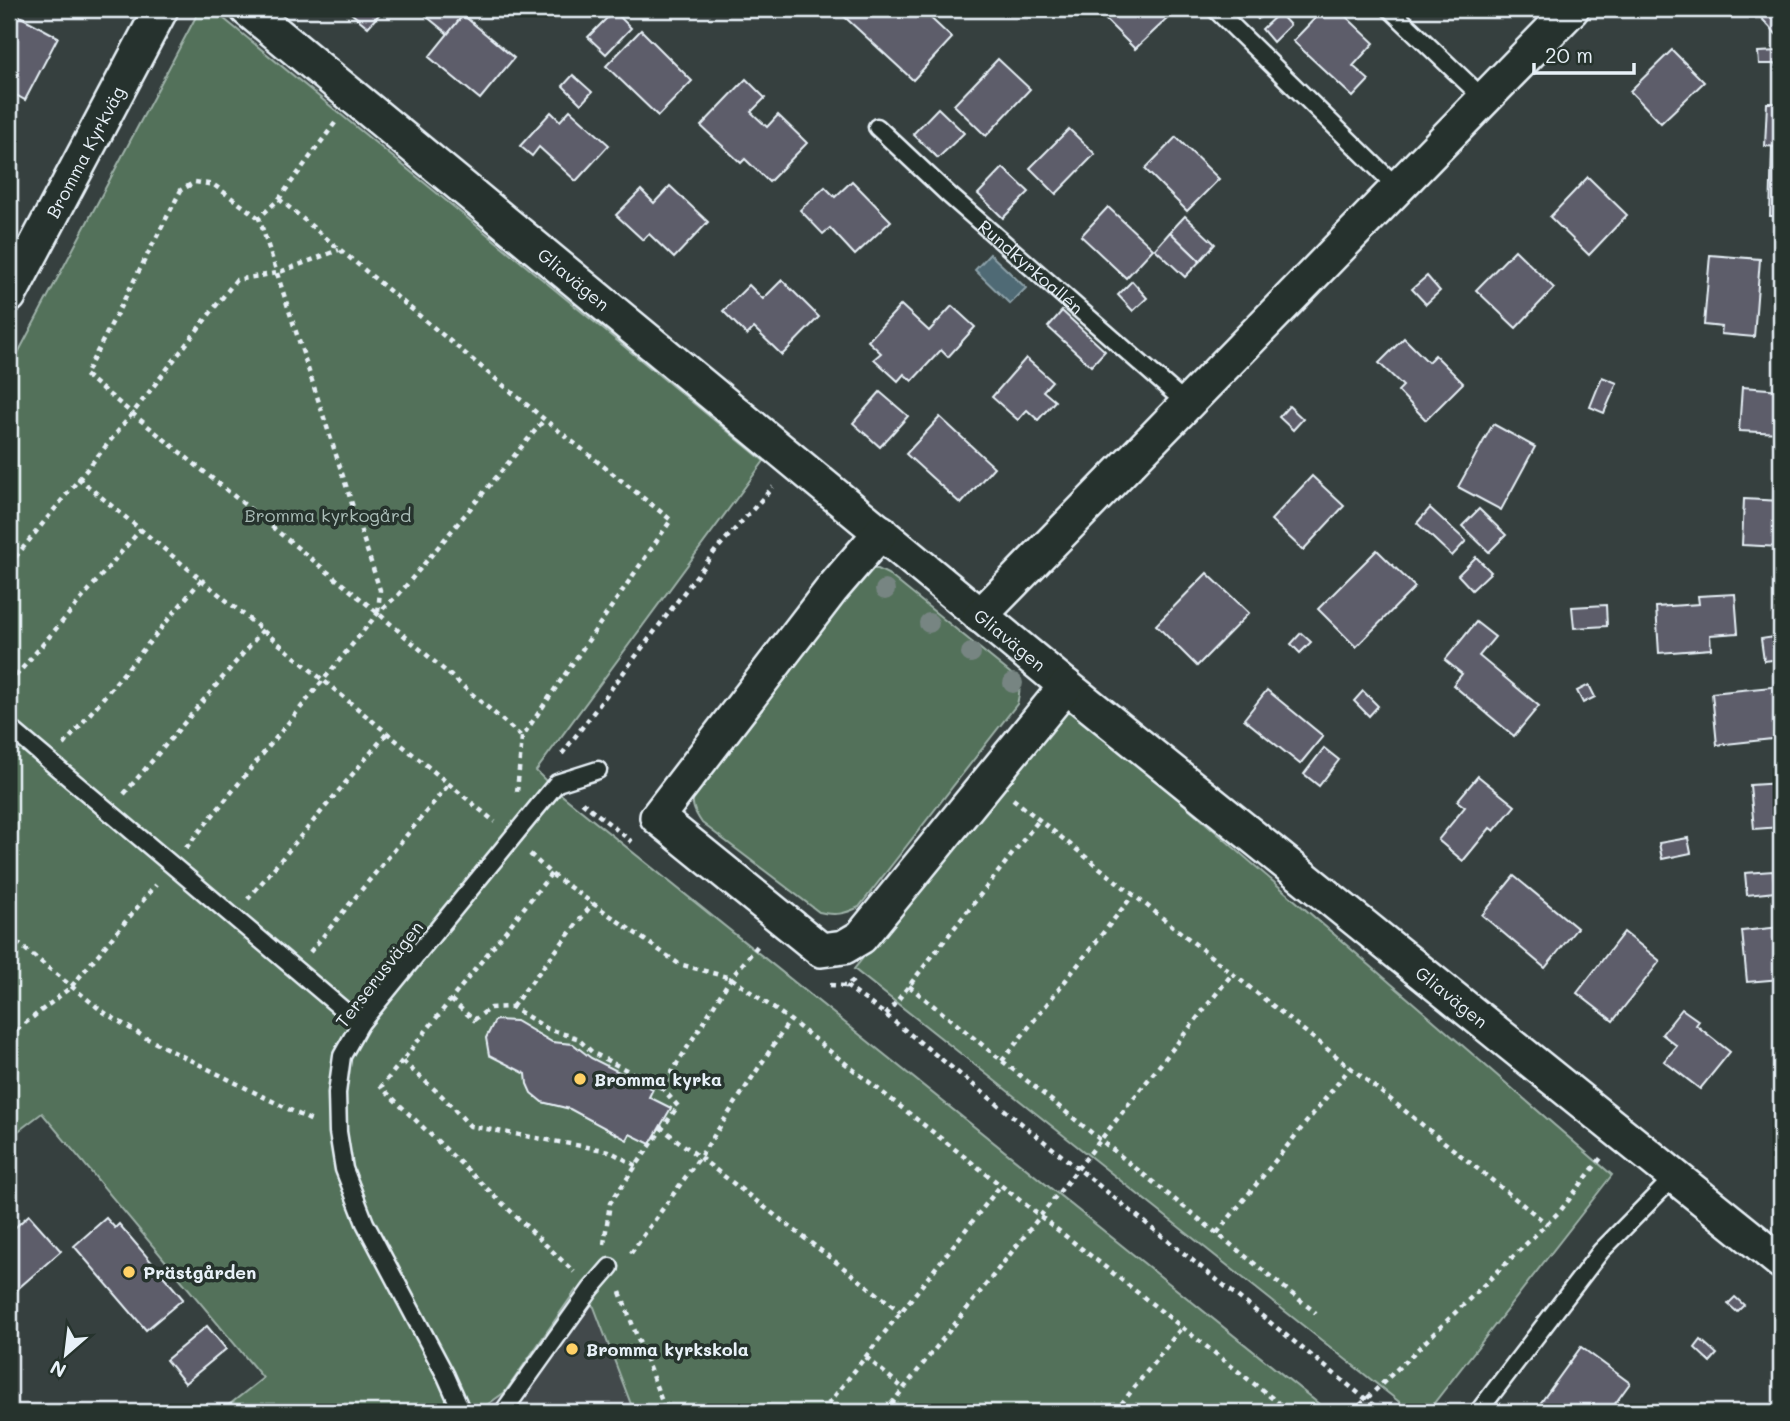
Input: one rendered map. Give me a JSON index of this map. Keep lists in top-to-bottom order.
{
  "streets": {
    "street": ["Bromma Kyrkväg", "Gliavägen"],
    "lane": ["Rundkyrkoallén", "Terserusvägen"]
  },
  "parks": ["Bromma kyrkogård"],
  "places": ["Bromma kyrka", "Prästgården", "Bromma kyrkskola"],
  "scale_bar": "20 m",
  "north": "bottom left"
}
